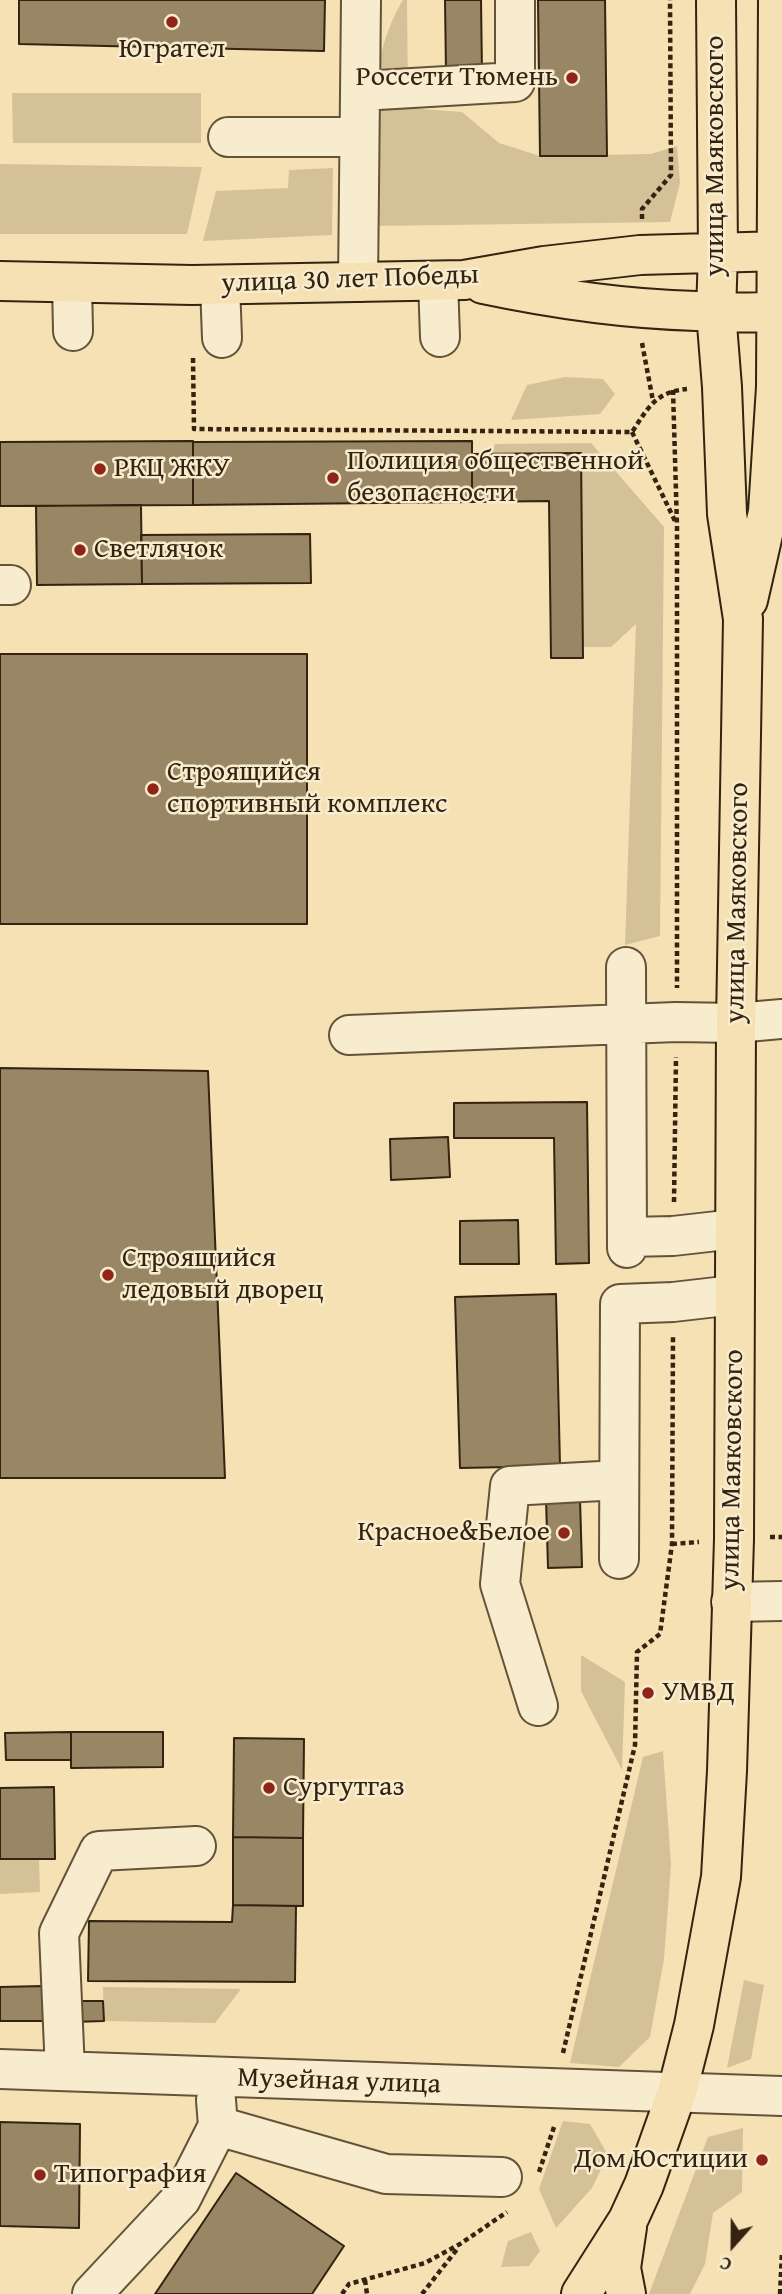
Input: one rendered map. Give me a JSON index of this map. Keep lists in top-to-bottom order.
{
  "streets": {
    "main road": ["улица Маяковского", "улица 30 лет Победы"],
    "street": ["Музейная улица"]
  },
  "crossings": [
    ["улица Маяковского", "улица 30 лет Победы"],
    ["улица Маяковского", "Музейная улица"]
  ],
  "places": [
    "Югрател",
    "Россети Тюмень",
    "РКЦ ЖКУ",
    "Полиция общественной безопасности",
    "Светлячок",
    "Строящийся спортивный комплекс",
    "Строящийся ледовый дворец",
    "Красное&Белое",
    "УМВД",
    "Сургутгаз",
    "Дом Юстиции",
    "Типография"
  ],
  "north": "bottom"
}
